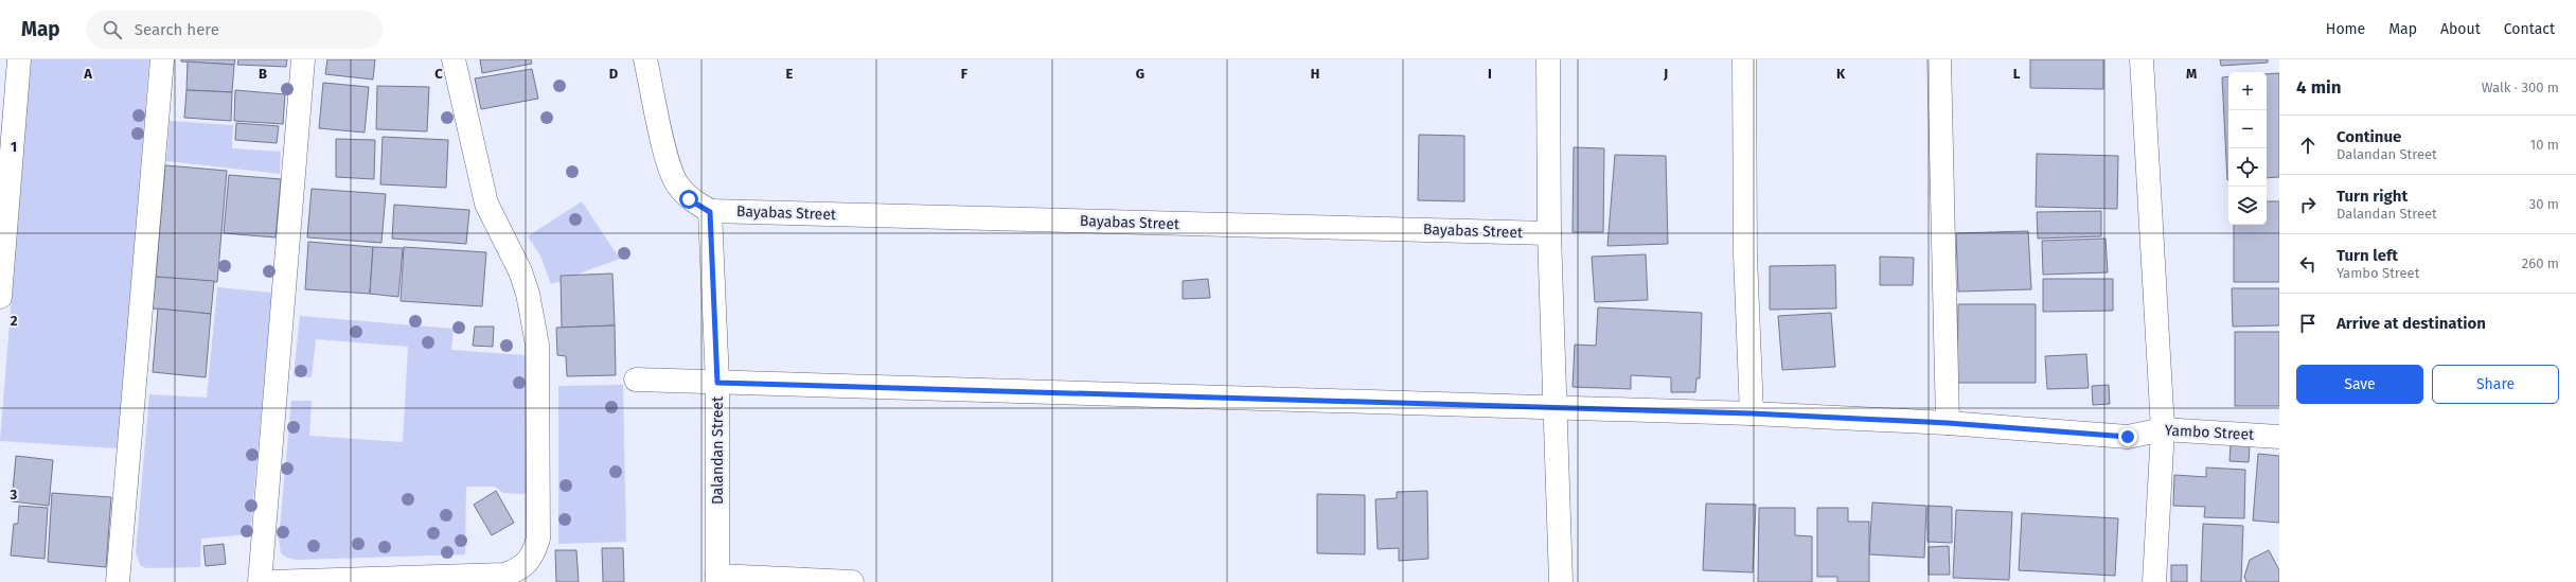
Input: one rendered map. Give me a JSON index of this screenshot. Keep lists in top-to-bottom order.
{
  "streets": {
    "street": ["Bayabas Street", "Yambo Street", "Dalandan Street"]
  },
  "crossings": [
    ["Bayabas Street", "Dalandan Street"],
    ["Yambo Street", "Dalandan Street"]
  ],
  "page": {
    "header": "Map",
    "search": "Search here",
    "nav": [
      "Home",
      "Map",
      "About",
      "Contact"
    ],
    "heading": ["4 min", "Walk · 300 m"],
    "map_buttons": ["+", "−"],
    "list": [
      ["Continue", "Dalandan Street", "10 m"],
      ["Turn right", "Dalandan Street", "30 m"],
      ["Turn left", "Yambo Street", "260 m"],
      "Arrive at destination"
    ],
    "buttons": ["Save", "Share"]
  },
  "grid": {
    "columns": [
      "A",
      "B",
      "C",
      "D",
      "E",
      "F",
      "G",
      "H",
      "I",
      "J",
      "K",
      "L",
      "M"
    ],
    "rows": ["1", "2", "3"]
  }
}
